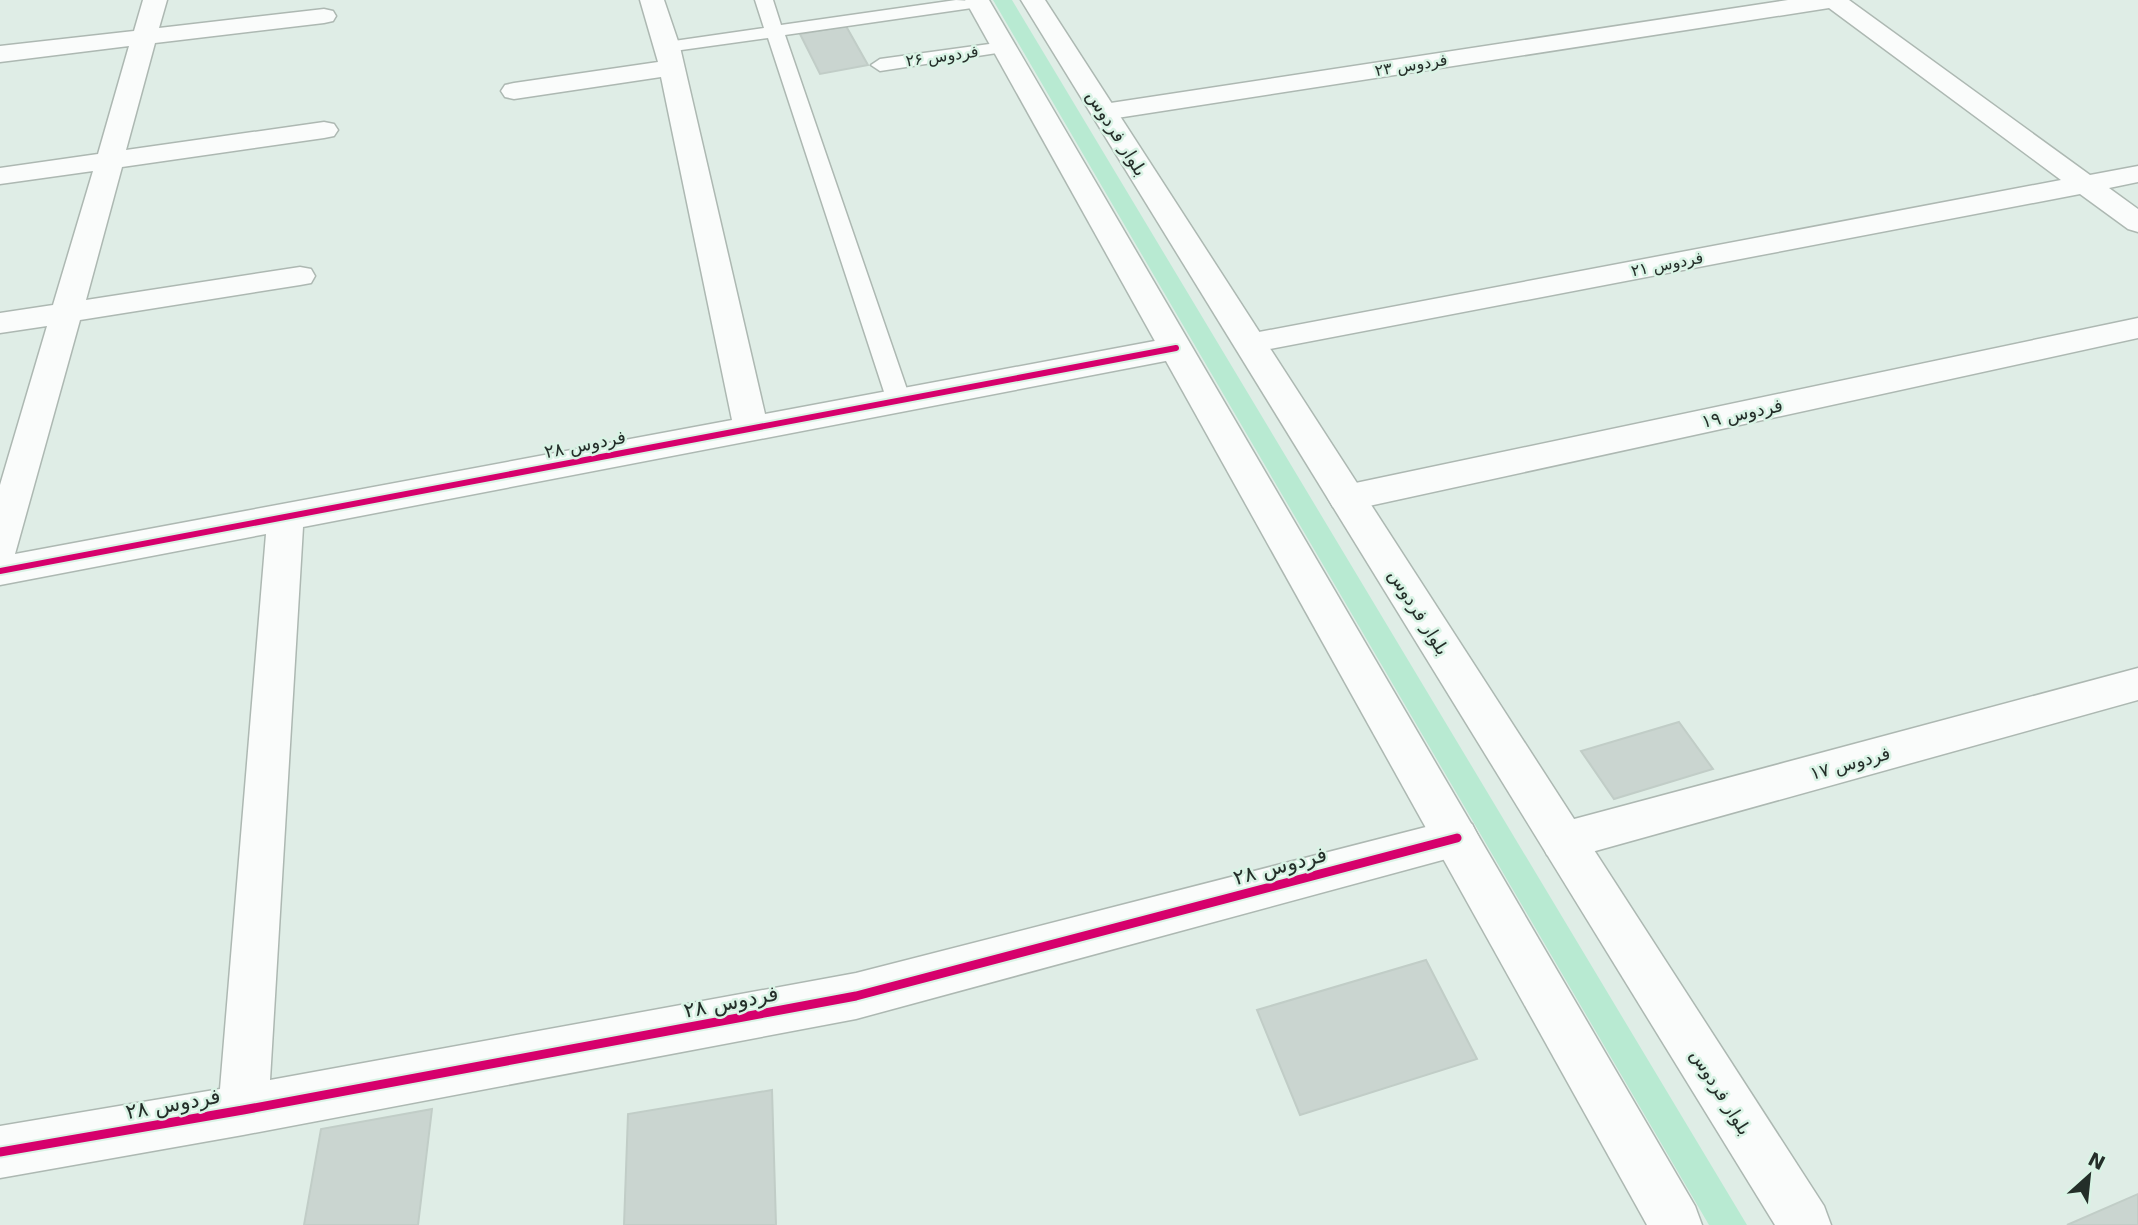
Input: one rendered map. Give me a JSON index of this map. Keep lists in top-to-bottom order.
{
  "streets": {
    "street": [
      "فردوس ۲۳",
      "بلوار فردوس",
      "فردوس ۲۱",
      "فردوس ۱۹",
      "فردوس ۲۸",
      "فردوس ۱۷"
    ],
    "lane": ["فردوس ۲۶"]
  },
  "crossings": [
    ["فردوس ۲۳", "بلوار فردوس"],
    ["بلوار فردوس", "فردوس ۲۱"],
    ["بلوار فردوس", "فردوس ۱۹"],
    ["بلوار فردوس", "فردوس ۱۷"]
  ],
  "north": "top right"
}
